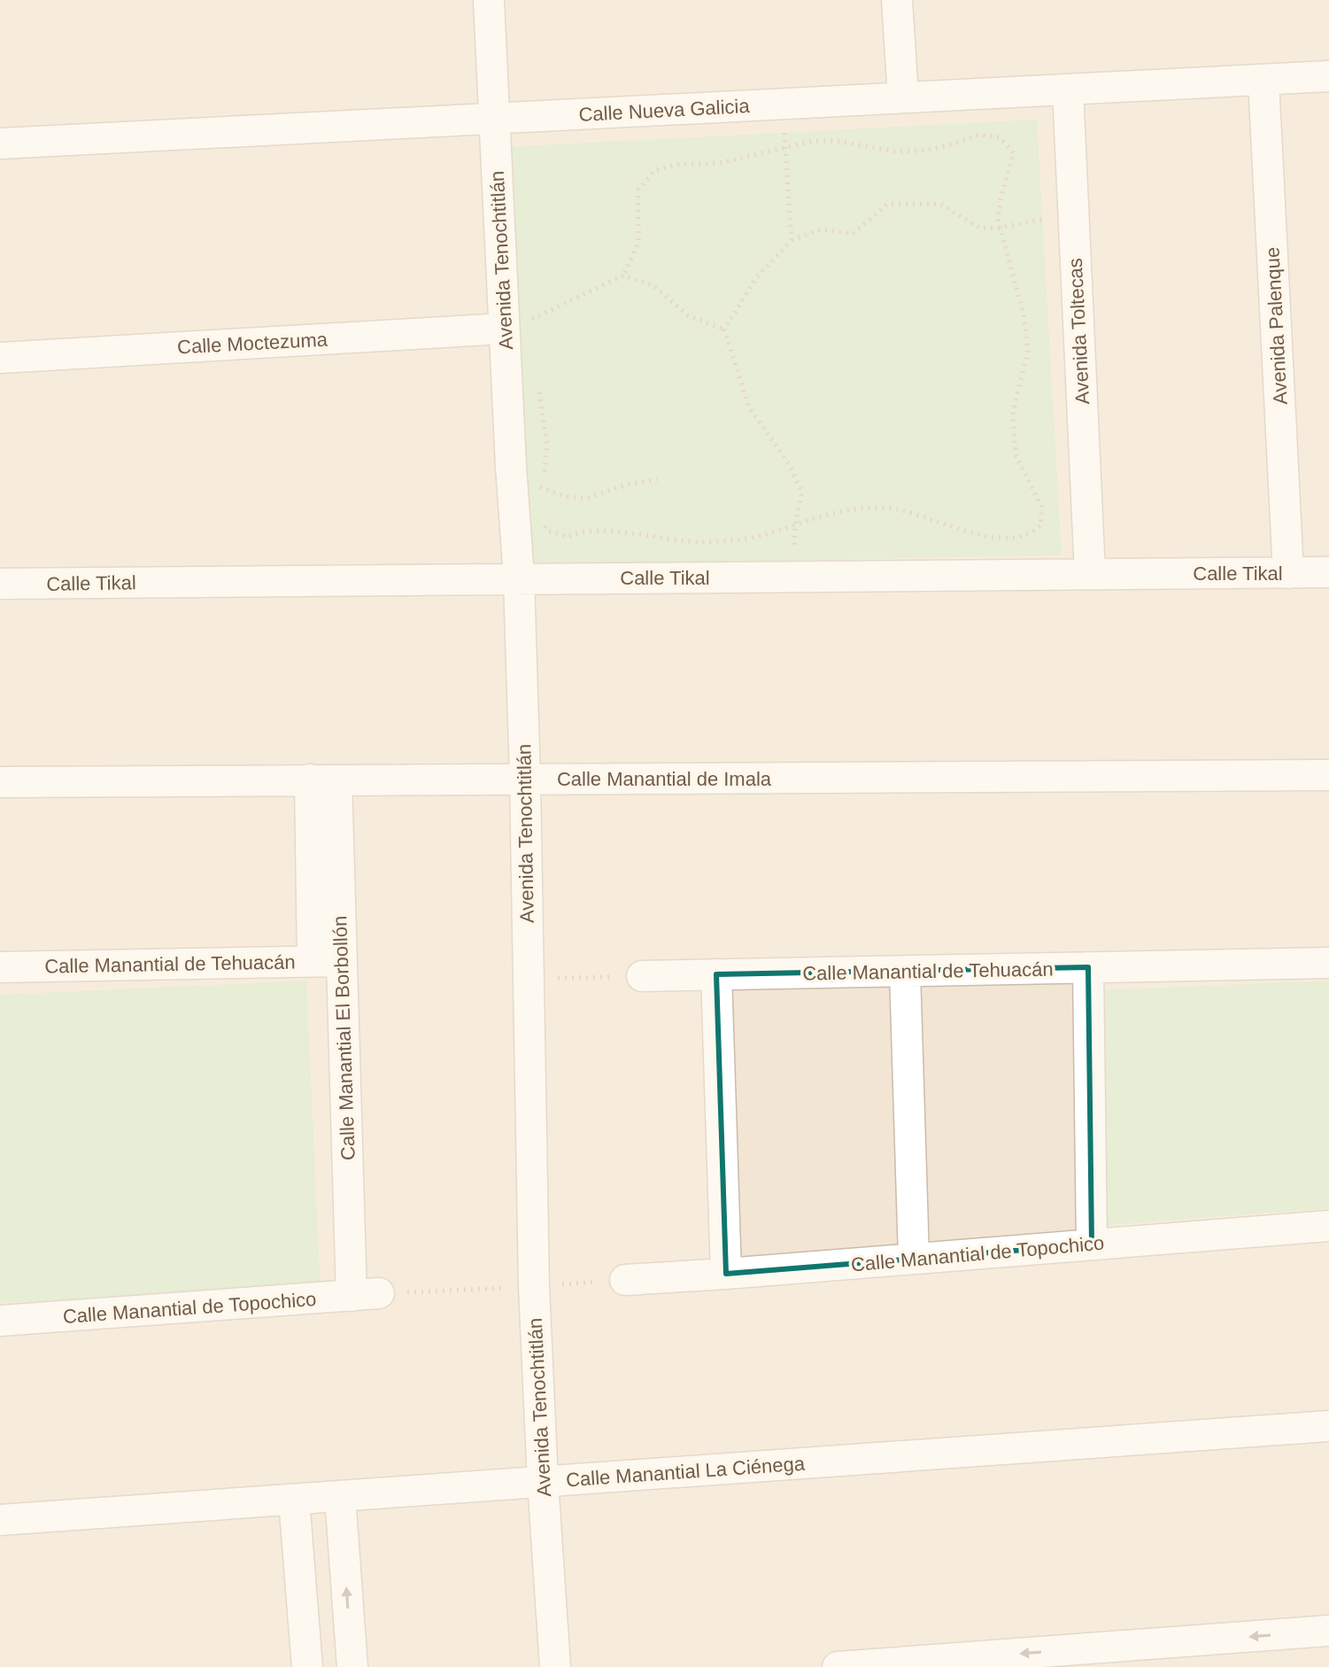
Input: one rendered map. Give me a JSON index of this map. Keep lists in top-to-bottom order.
{
  "streets": {
    "street": [
      "Calle Nueva Galicia",
      "Avenida Tenochtitlán",
      "Avenida Palenque",
      "Avenida Toltecas",
      "Calle Moctezuma",
      "Calle Tikal",
      "Calle Manantial de Imala",
      "Calle Manantial de Tehuacán",
      "Calle Manantial El Borbollón",
      "Calle Manantial de Topochico",
      "Calle Manantial La Ciénega"
    ]
  },
  "crossings": [
    ["Calle Nueva Galicia", "Avenida Tenochtitlán"],
    ["Calle Nueva Galicia", "Avenida Palenque"],
    ["Calle Nueva Galicia", "Avenida Toltecas"],
    ["Avenida Tenochtitlán", "Calle Moctezuma"],
    ["Avenida Tenochtitlán", "Calle Tikal"],
    ["Avenida Tenochtitlán", "Calle Manantial de Imala"],
    ["Avenida Tenochtitlán", "Calle Manantial La Ciénega"],
    ["Avenida Palenque", "Calle Tikal"],
    ["Avenida Toltecas", "Calle Tikal"],
    ["Calle Manantial de Imala", "Calle Manantial El Borbollón"],
    ["Calle Manantial de Tehuacán", "Calle Manantial El Borbollón"],
    ["Calle Manantial El Borbollón", "Calle Manantial de Topochico"]
  ]
}
